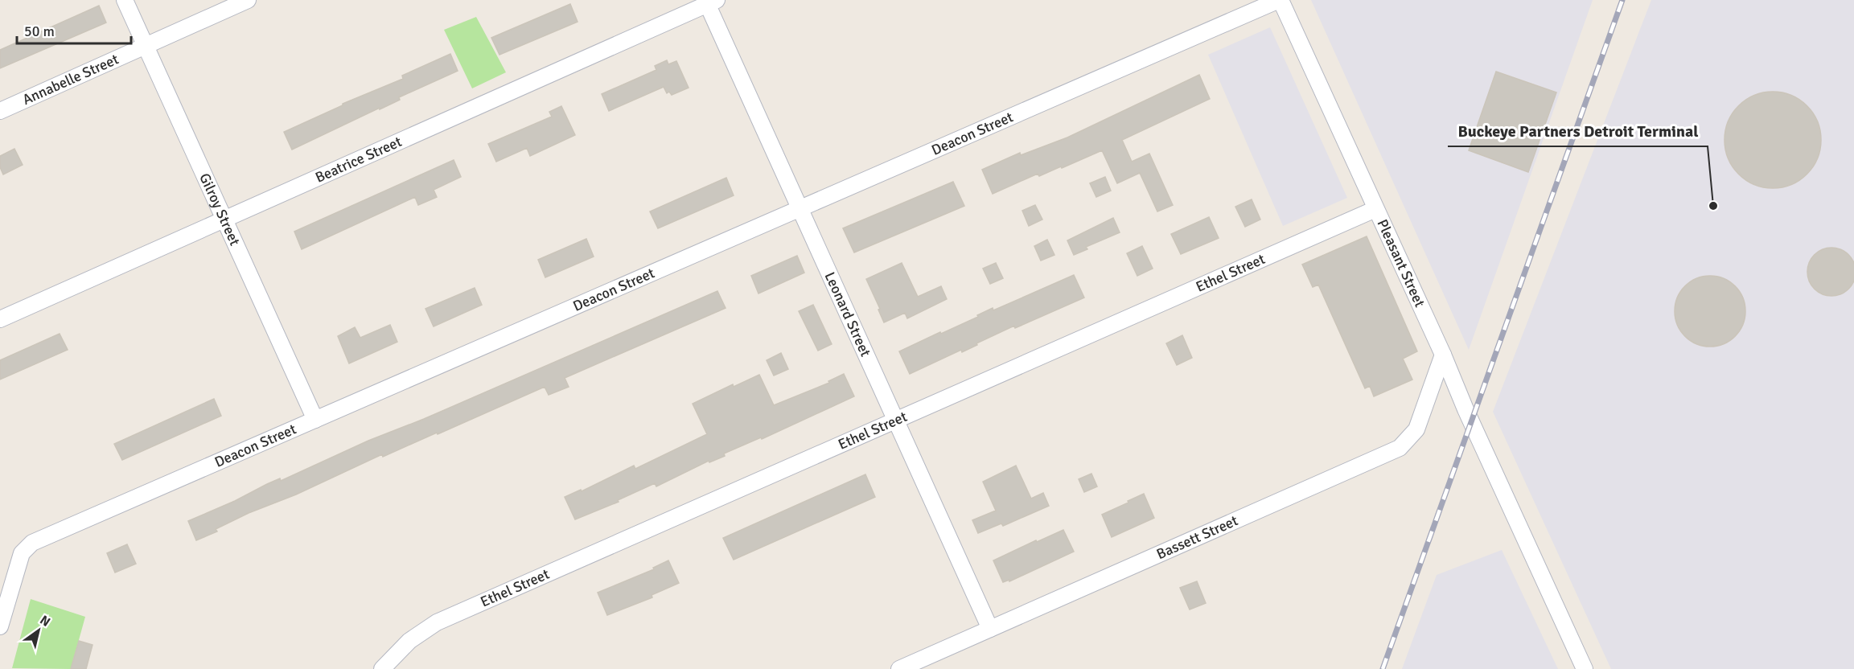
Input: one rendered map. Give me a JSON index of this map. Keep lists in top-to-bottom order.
{
  "streets": {
    "street": [
      "Annabelle Street",
      "Deacon Street",
      "Beatrice Street",
      "Gilroy Street",
      "Pleasant Street",
      "Ethel Street",
      "Leonard Street",
      "Bassett Street"
    ]
  },
  "crossings": [
    ["Annabelle Street", "Gilroy Street"],
    ["Deacon Street", "Gilroy Street"],
    ["Deacon Street", "Pleasant Street"],
    ["Deacon Street", "Leonard Street"],
    ["Beatrice Street", "Gilroy Street"],
    ["Beatrice Street", "Leonard Street"],
    ["Pleasant Street", "Ethel Street"],
    ["Pleasant Street", "Bassett Street"],
    ["Ethel Street", "Leonard Street"],
    ["Leonard Street", "Bassett Street"]
  ],
  "places": ["Buckeye Partners Detroit Terminal"],
  "scale_bar": "50 m",
  "north": "top right"
}
